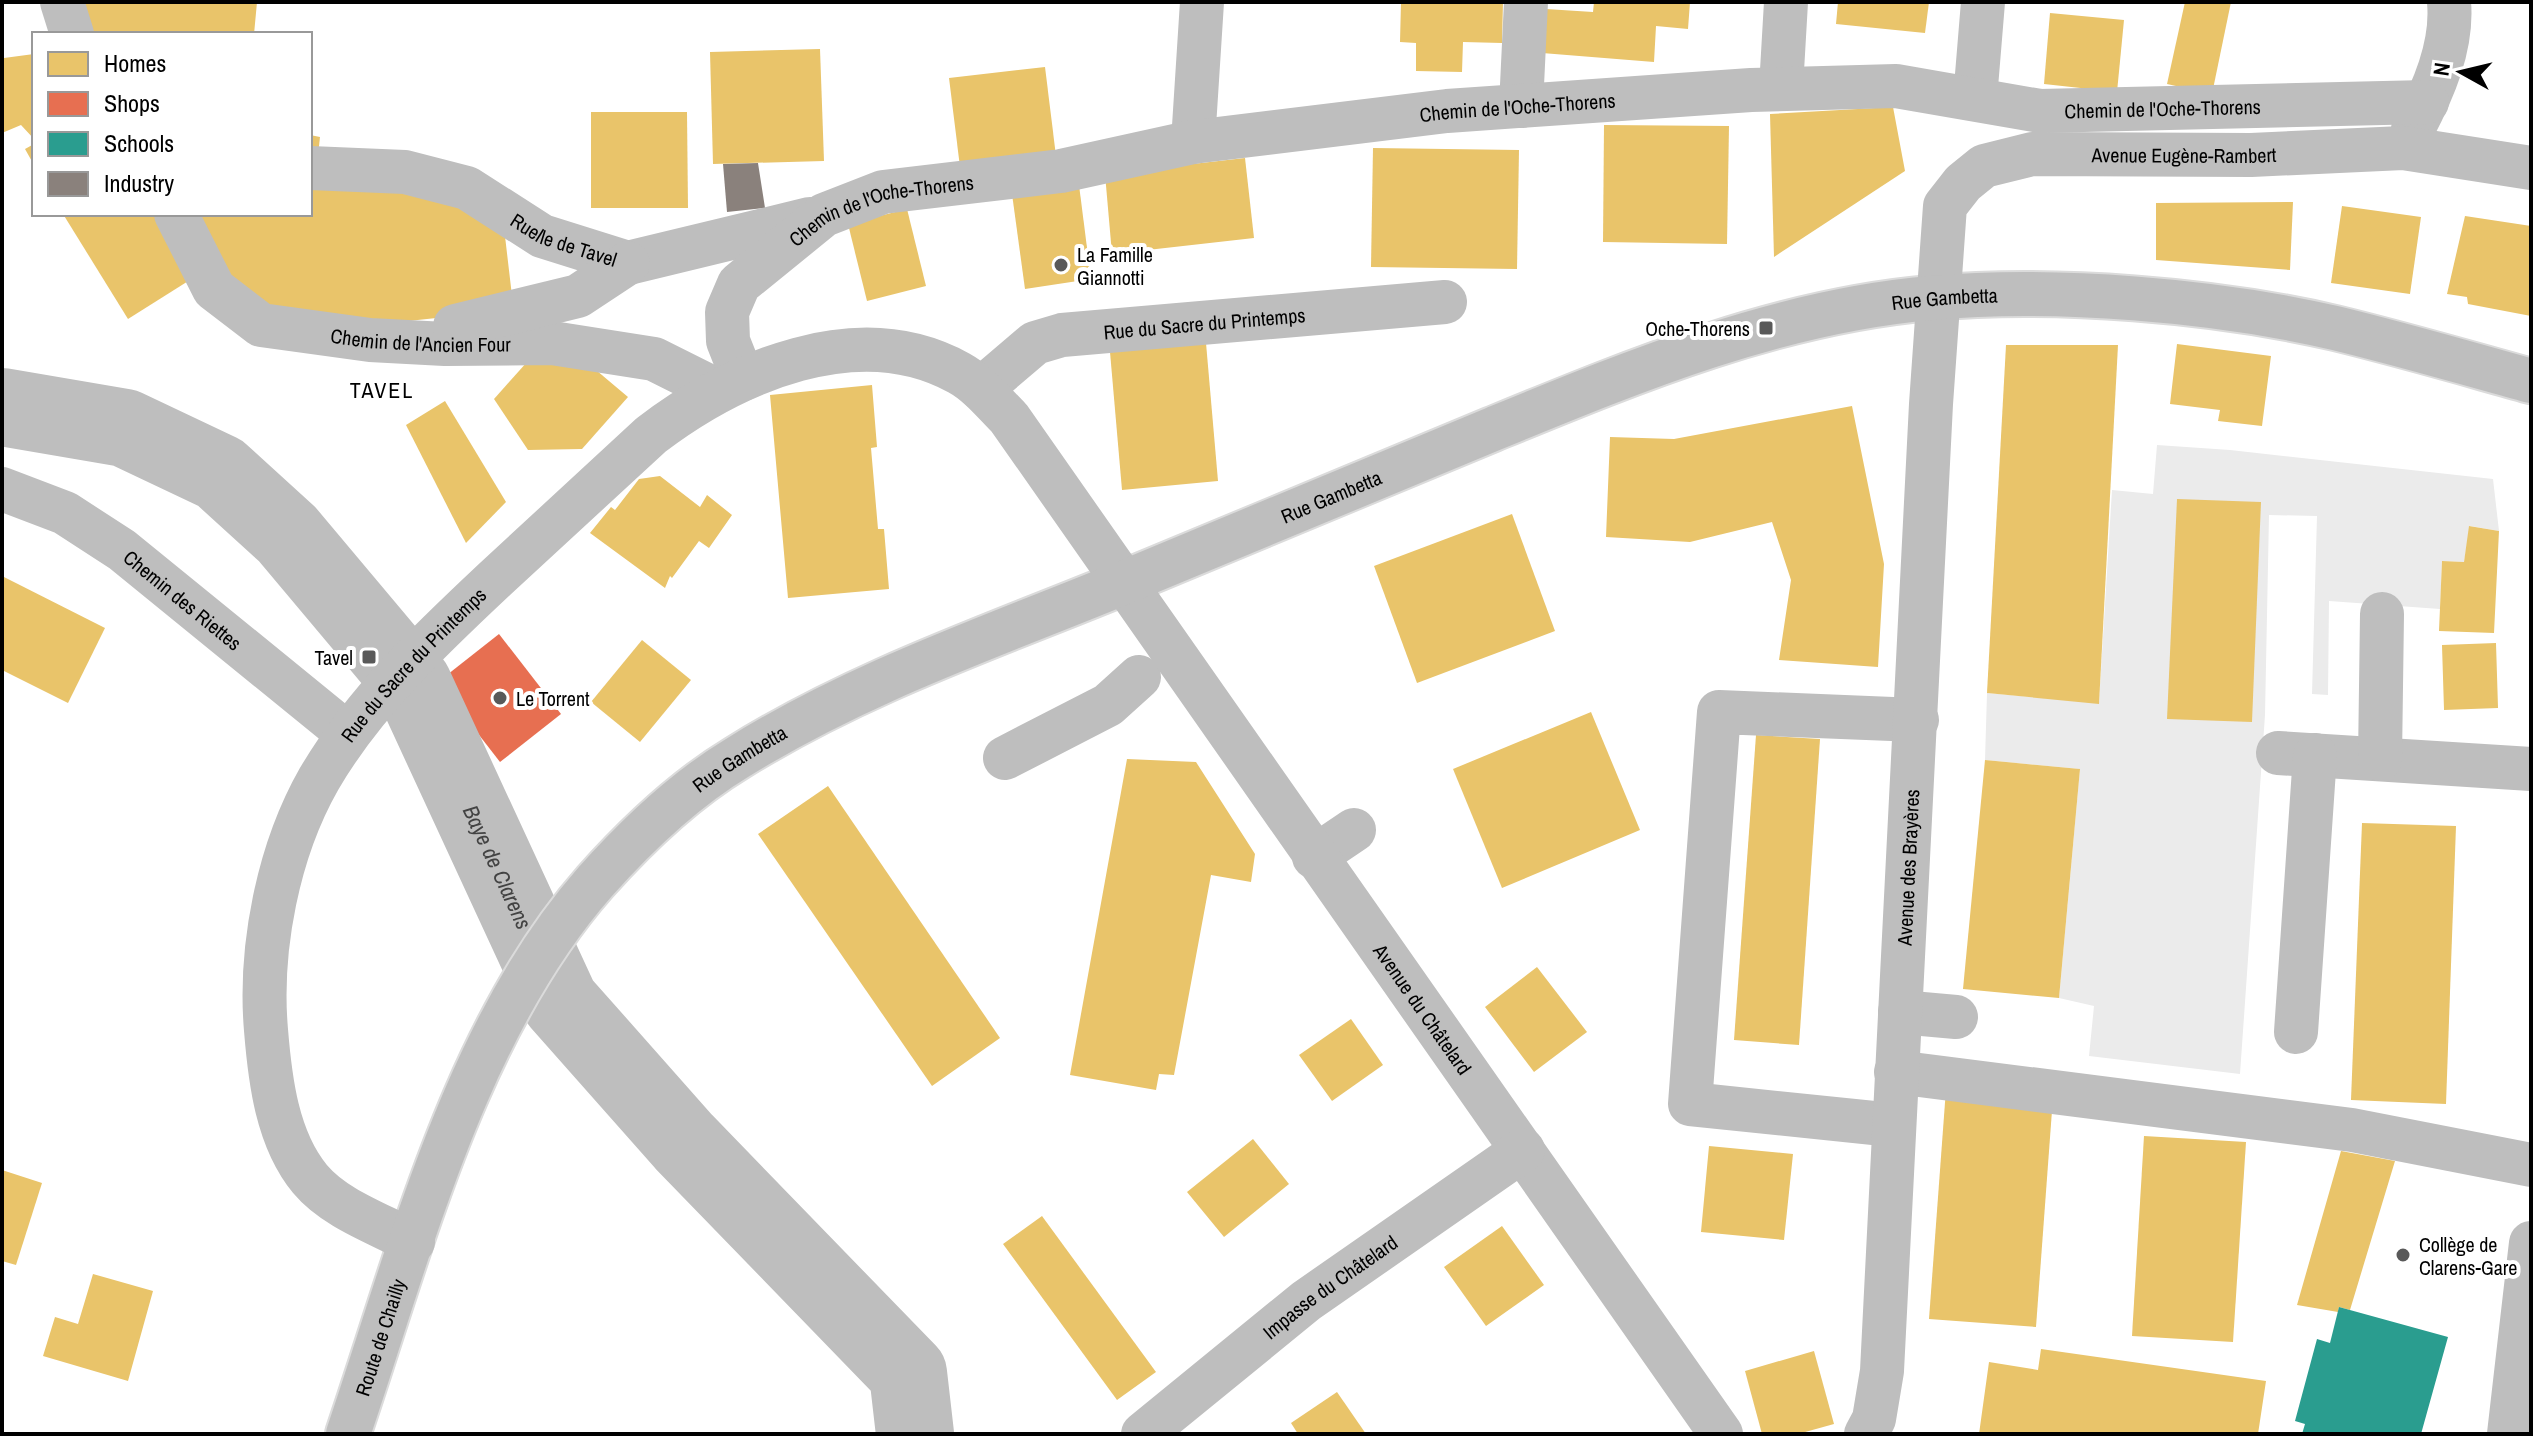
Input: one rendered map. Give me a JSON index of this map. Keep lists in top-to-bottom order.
{
  "streets": {
    "street": [
      "Chemin de l'Oche-Thorens",
      "Avenue Eugène-Rambert",
      "Ruelle de Tavel",
      "Rue Gambetta",
      "Rue du Sacre du Printemps",
      "Chemin de l'Ancien Four",
      "Chemin des Riettes",
      "Avenue des Brayères",
      "Avenue du Châtelard",
      "Impasse du Châtelard",
      "Route de Chailly"
    ]
  },
  "crossings": [
    ["Chemin de l'Oche-Thorens", "Ruelle de Tavel"],
    ["Chemin de l'Oche-Thorens", "Rue du Sacre du Printemps"],
    ["Chemin de l'Oche-Thorens", "Chemin de l'Ancien Four"],
    ["Avenue Eugène-Rambert", "Rue Gambetta"],
    ["Avenue Eugène-Rambert", "Avenue des Brayères"],
    ["Rue Gambetta", "Rue du Sacre du Printemps"],
    ["Rue Gambetta", "Avenue des Brayères"],
    ["Rue Gambetta", "Avenue du Châtelard"],
    ["Rue Gambetta", "Route de Chailly"],
    ["Rue du Sacre du Printemps", "Chemin de l'Ancien Four"],
    ["Rue du Sacre du Printemps", "Chemin des Riettes"],
    ["Rue du Sacre du Printemps", "Avenue du Châtelard"],
    ["Rue du Sacre du Printemps", "Route de Chailly"],
    ["Avenue du Châtelard", "Impasse du Châtelard"]
  ],
  "districts": ["TAVEL"],
  "water": ["Baye de Clarens"],
  "places": {
    "other": ["La Famille Giannotti", "Le Torrent", "Collège de Clarens-Gare"],
    "transit": ["Oche-Thorens", "Tavel"]
  },
  "legend": [
    "Homes",
    "Shops",
    "Schools",
    "Industry"
  ],
  "north": "left"
}
